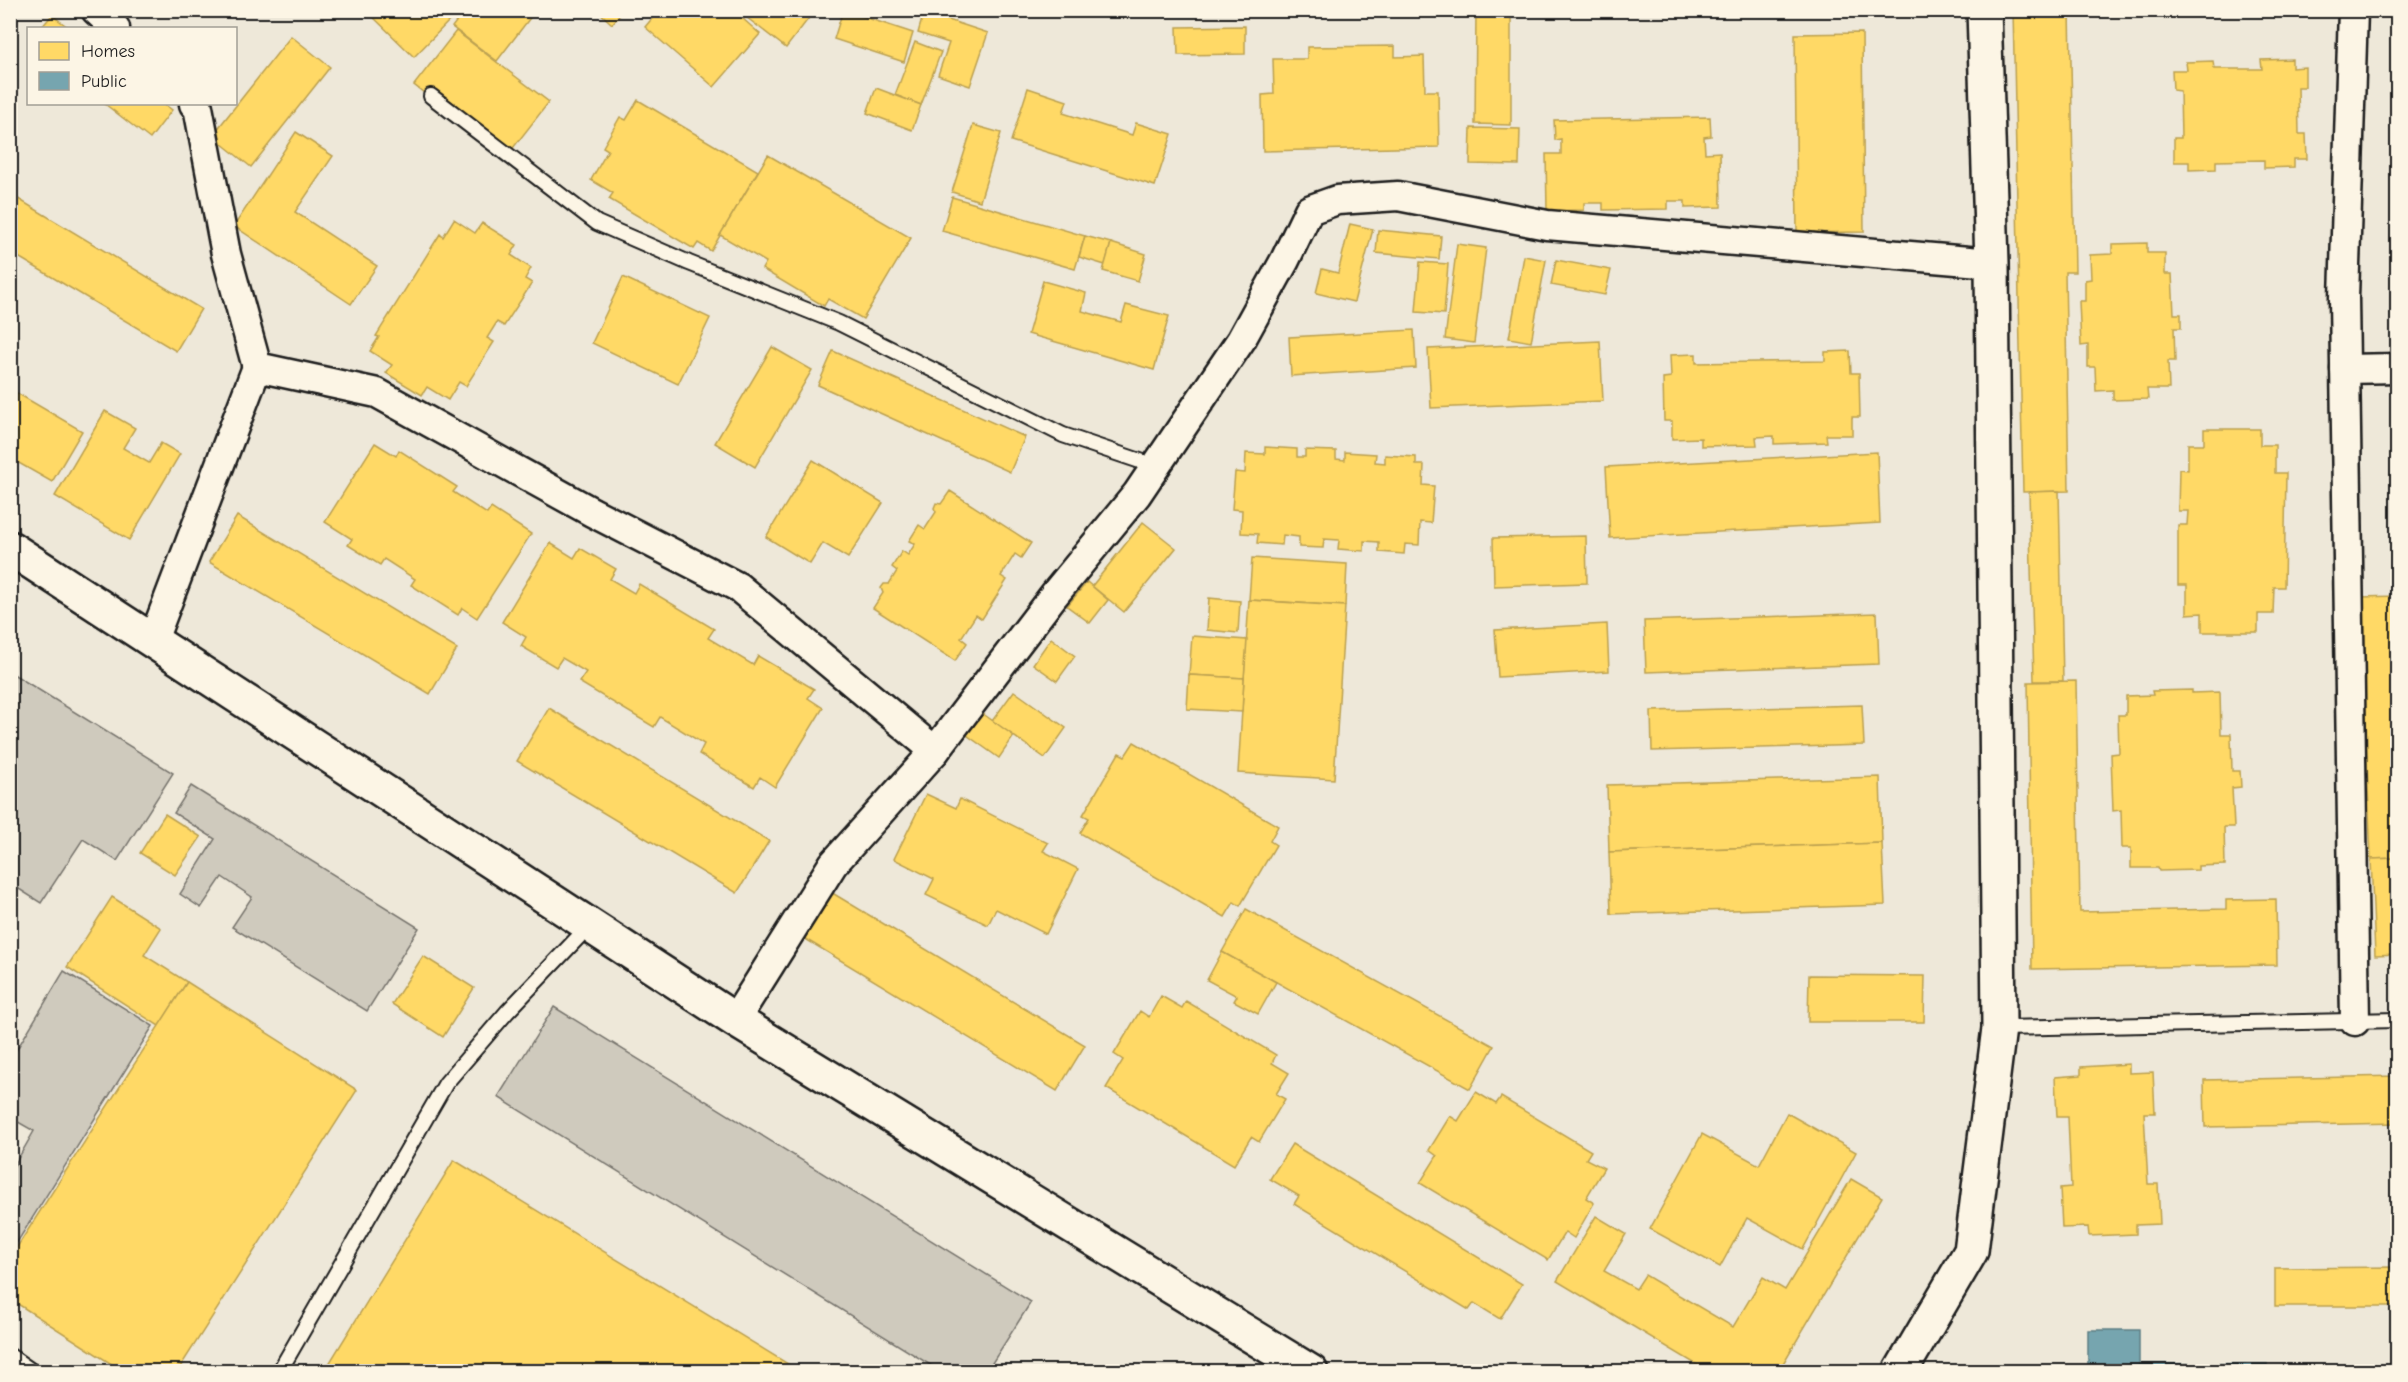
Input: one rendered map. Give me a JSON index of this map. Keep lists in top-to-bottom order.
{
  "legend": ["Homes", "Public"]
}
